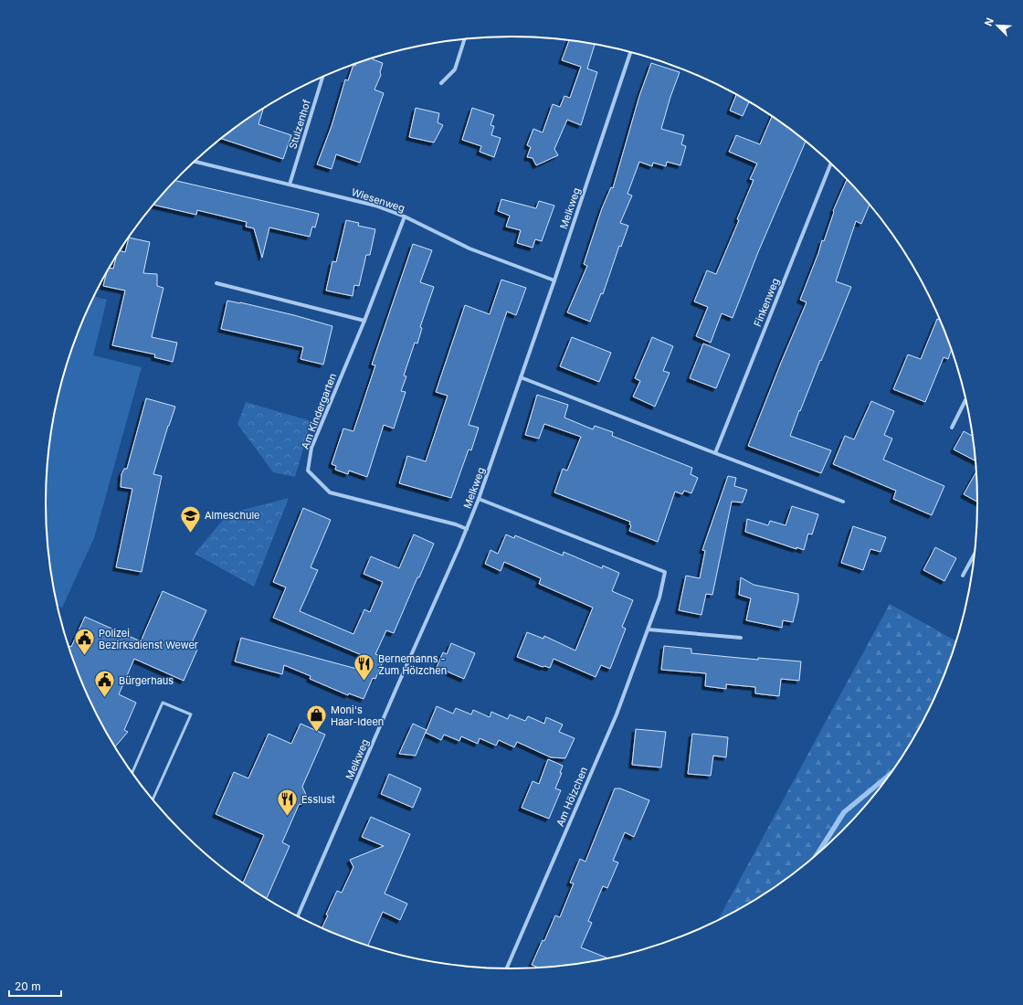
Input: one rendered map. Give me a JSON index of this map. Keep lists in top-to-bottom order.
{
  "streets": {
    "street": [
      "Stulzenhof",
      "Wiesenweg",
      "Melkweg",
      "Finkenweg",
      "Am Kindergarten",
      "Am Hölzchen"
    ]
  },
  "crossings": [
    ["Stulzenhof", "Wiesenweg"],
    ["Wiesenweg", "Melkweg"],
    ["Wiesenweg", "Am Kindergarten"],
    ["Melkweg", "Am Kindergarten"],
    ["Melkweg", "Am Hölzchen"]
  ],
  "places": {
    "school or university": ["Almeschule"],
    "public building": ["Polizei Bezirksdienst Wewer", "Bürgerhaus"],
    "restaurant": ["Bernemanns - Zum Hölzchen", "Esslust"],
    "shop": ["Moni's Haar-Ideen"]
  },
  "scale_bar": "20 m",
  "north": "top left"
}
